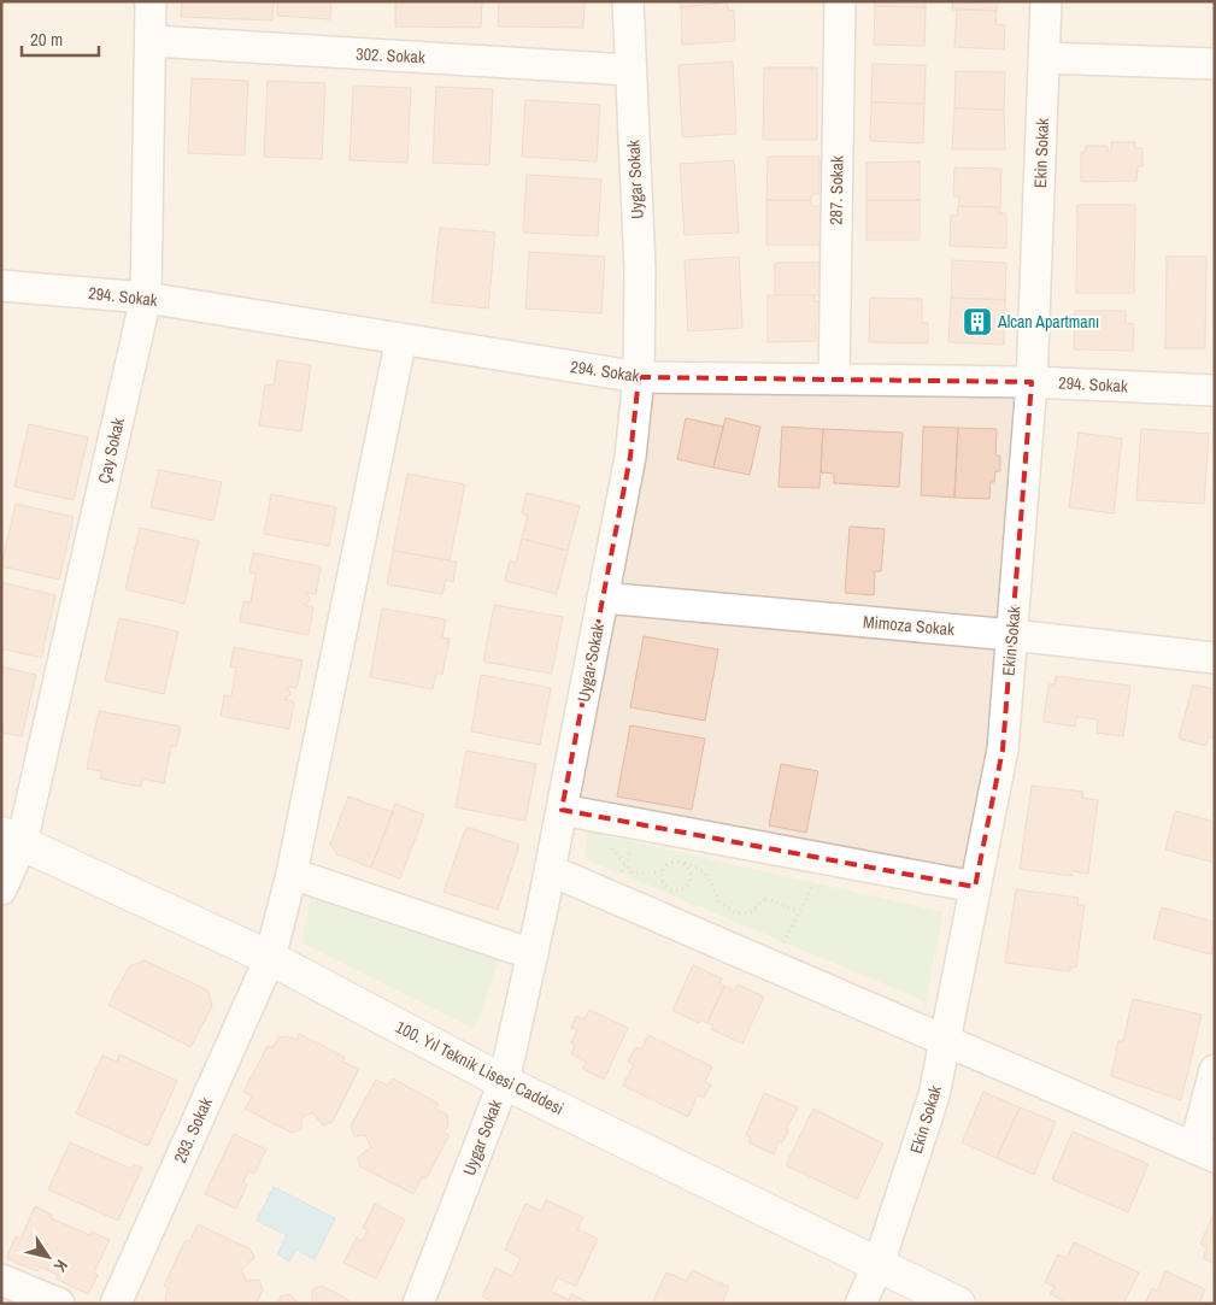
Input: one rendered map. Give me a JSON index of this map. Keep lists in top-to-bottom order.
{
  "streets": {
    "main road": ["100. Yıl Teknik Lisesi Caddesi"],
    "street": [
      "302. Sokak",
      "Ekin Sokak",
      "Uygar Sokak",
      "287. Sokak",
      "294. Sokak",
      "Çay Sokak",
      "Mimoza Sokak",
      "293. Sokak"
    ]
  },
  "crossings": [
    ["302. Sokak", "Uygar Sokak"],
    ["302. Sokak", "Çay Sokak"],
    ["Ekin Sokak", "294. Sokak"],
    ["Ekin Sokak", "Mimoza Sokak"],
    ["Ekin Sokak", "100. Yıl Teknik Lisesi Caddesi"],
    ["Uygar Sokak", "294. Sokak"],
    ["Uygar Sokak", "Mimoza Sokak"],
    ["Uygar Sokak", "100. Yıl Teknik Lisesi Caddesi"],
    ["287. Sokak", "294. Sokak"],
    ["294. Sokak", "Çay Sokak"],
    ["294. Sokak", "293. Sokak"],
    ["Çay Sokak", "100. Yıl Teknik Lisesi Caddesi"],
    ["100. Yıl Teknik Lisesi Caddesi", "293. Sokak"]
  ],
  "places": {
    "building": ["Alcan Apartmanı"]
  },
  "scale_bar": "20 m",
  "north": "bottom right"
}
